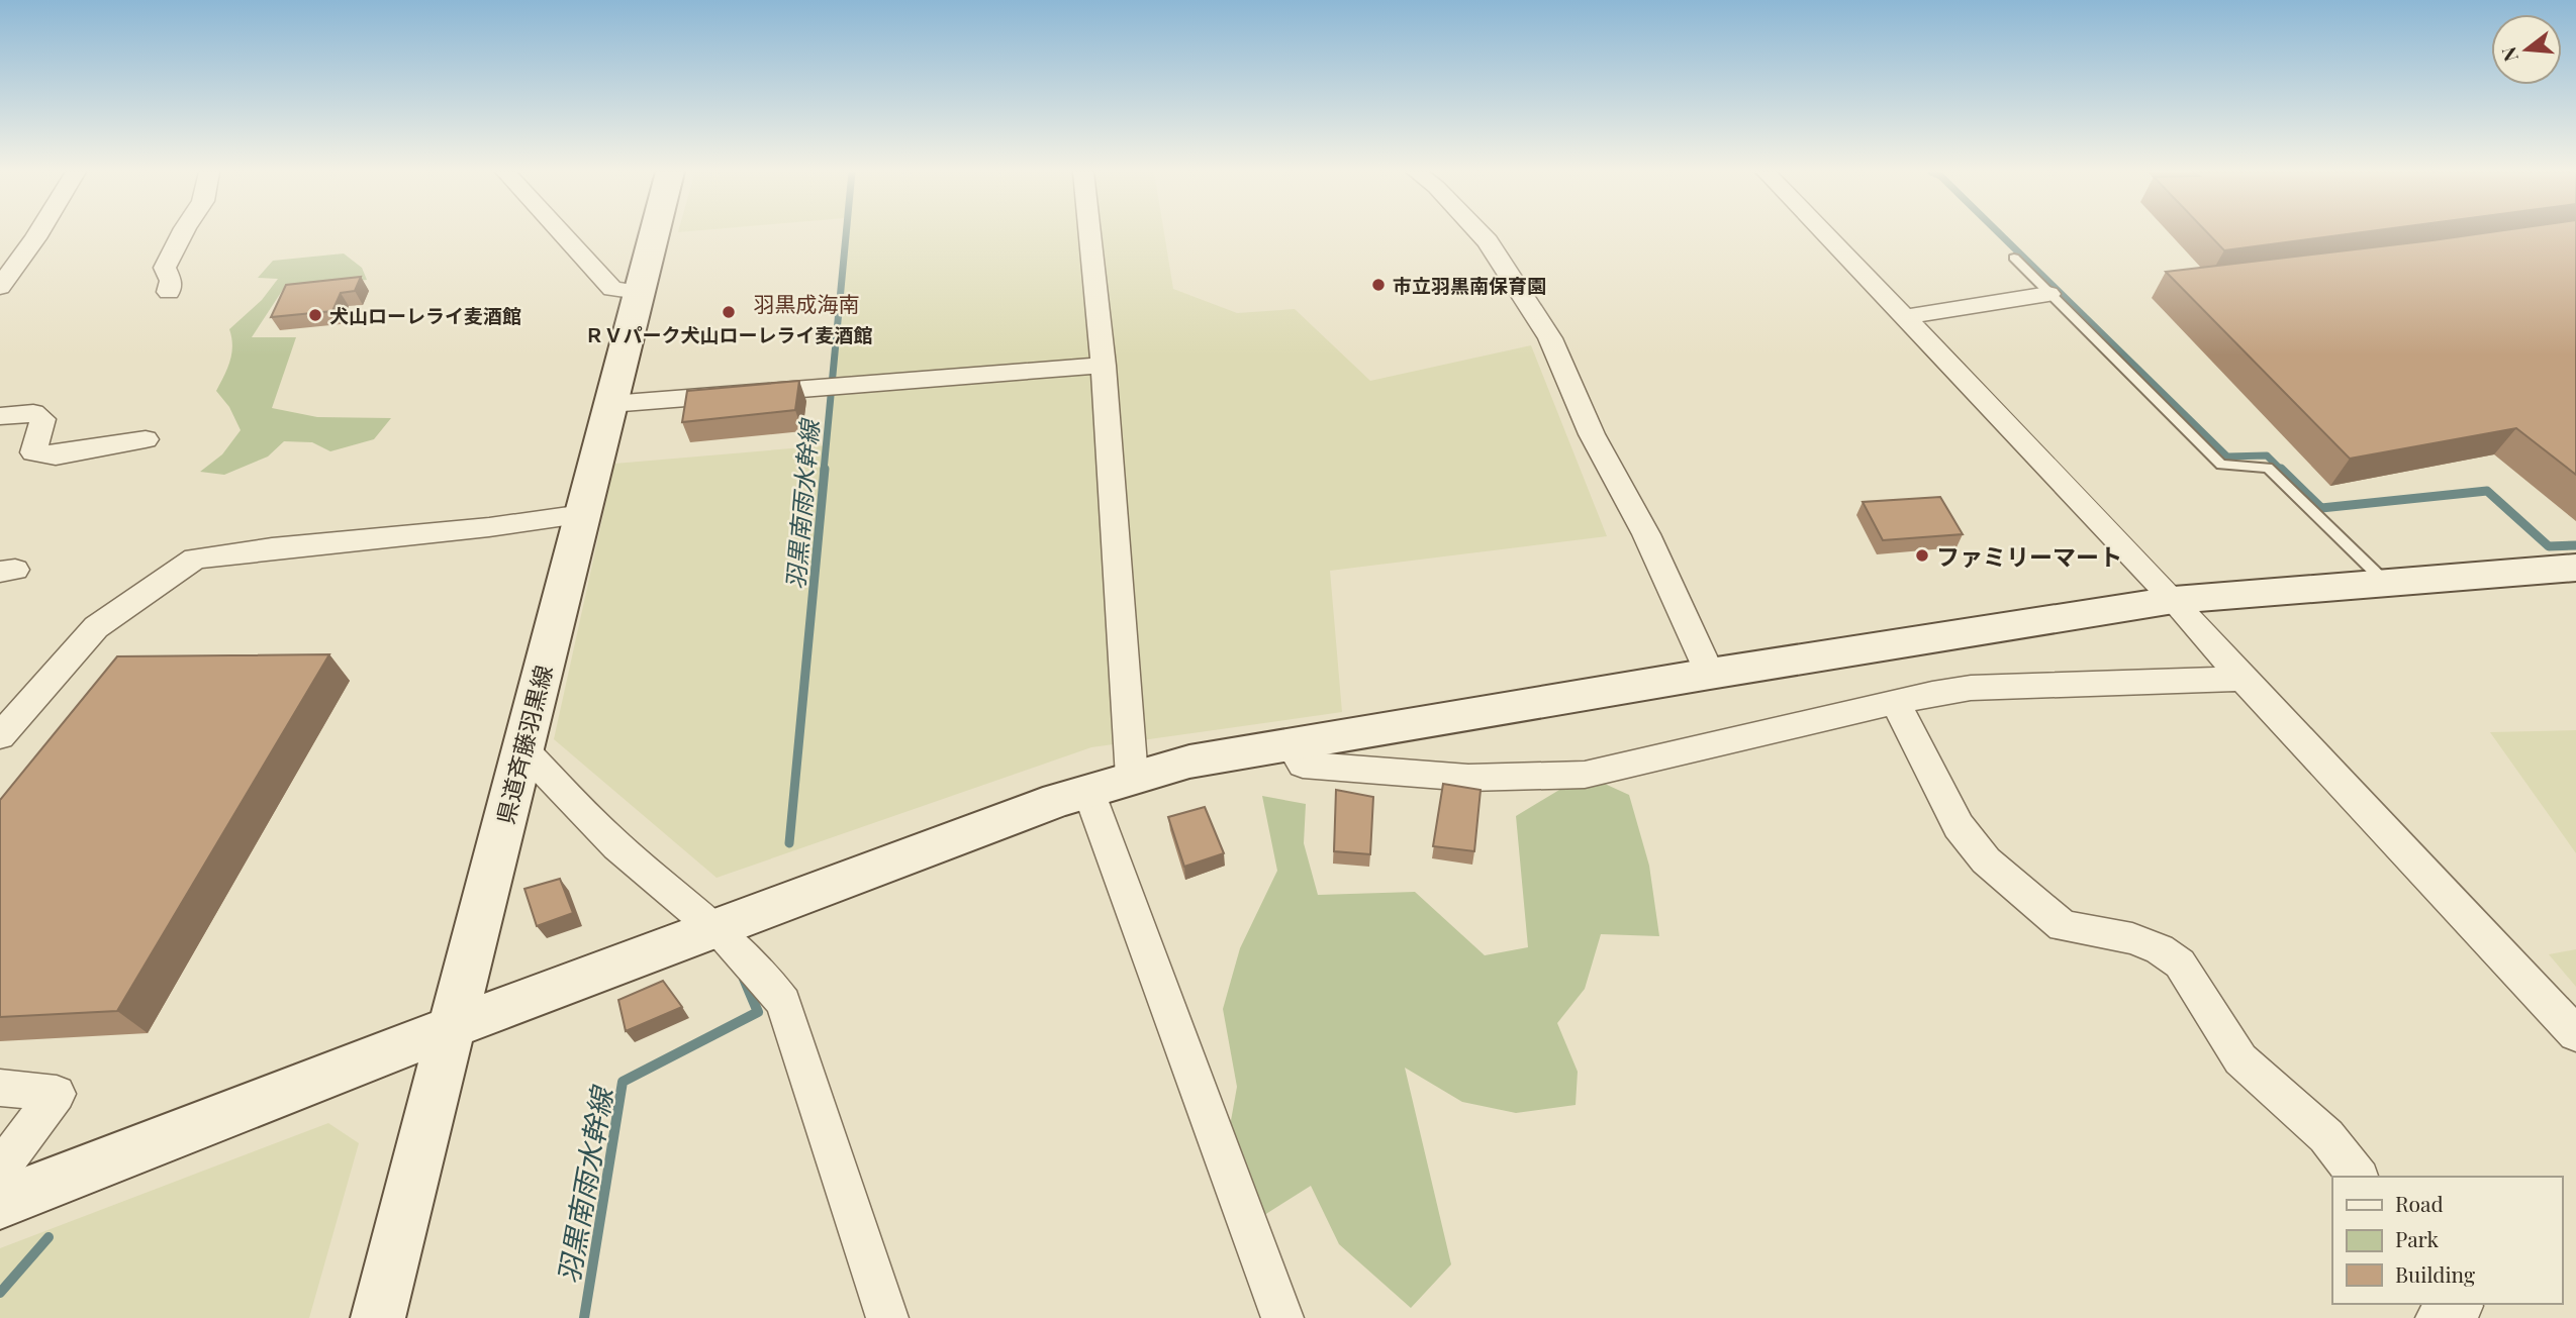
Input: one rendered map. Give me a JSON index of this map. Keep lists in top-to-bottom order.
{
  "streets": {
    "street": ["県道斉藤羽黒線"]
  },
  "districts": ["羽黒成海南"],
  "water": ["羽黒南雨水幹線"],
  "places": [
    "市立羽黒南保育園",
    "ＲＶパーク犬山ローレライ麦酒館",
    "犬山ローレライ麦酒館",
    "ファミリーマート"
  ],
  "legend": ["Road", "Park", "Building"],
  "north": "left"
}
